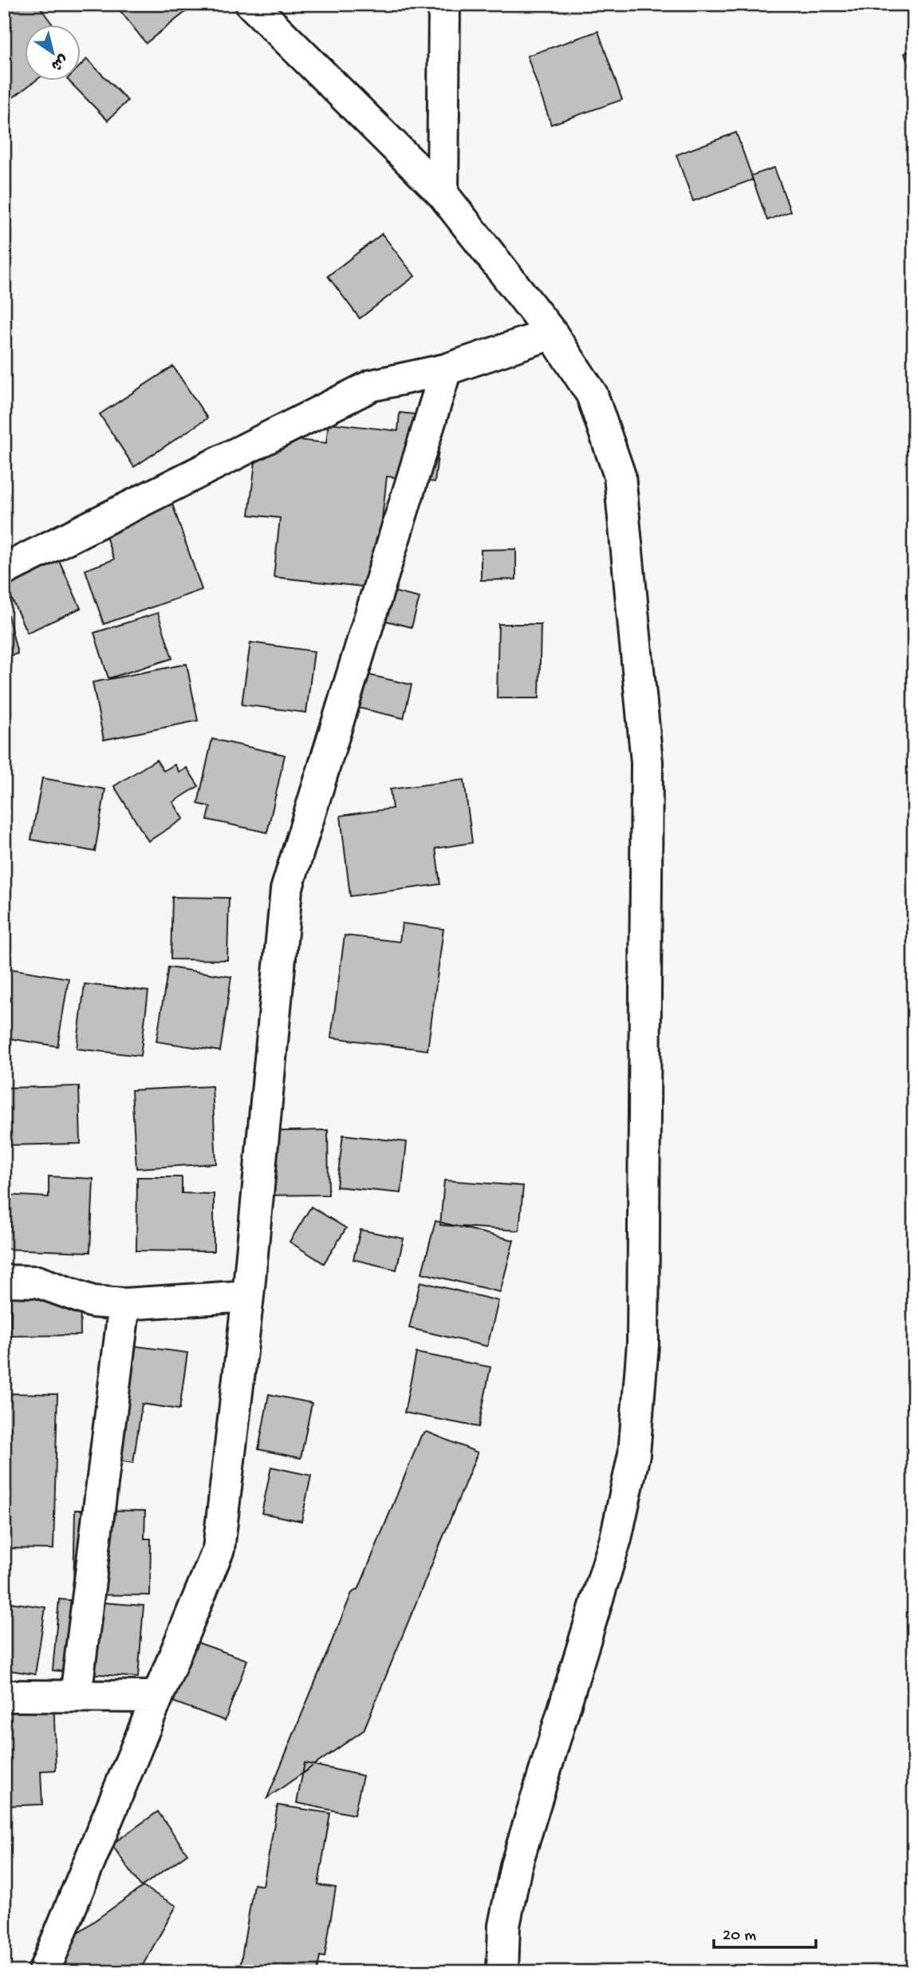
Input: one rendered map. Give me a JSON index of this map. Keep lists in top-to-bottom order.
{
  "scale_bar": "20 m",
  "north": "bottom right"
}
